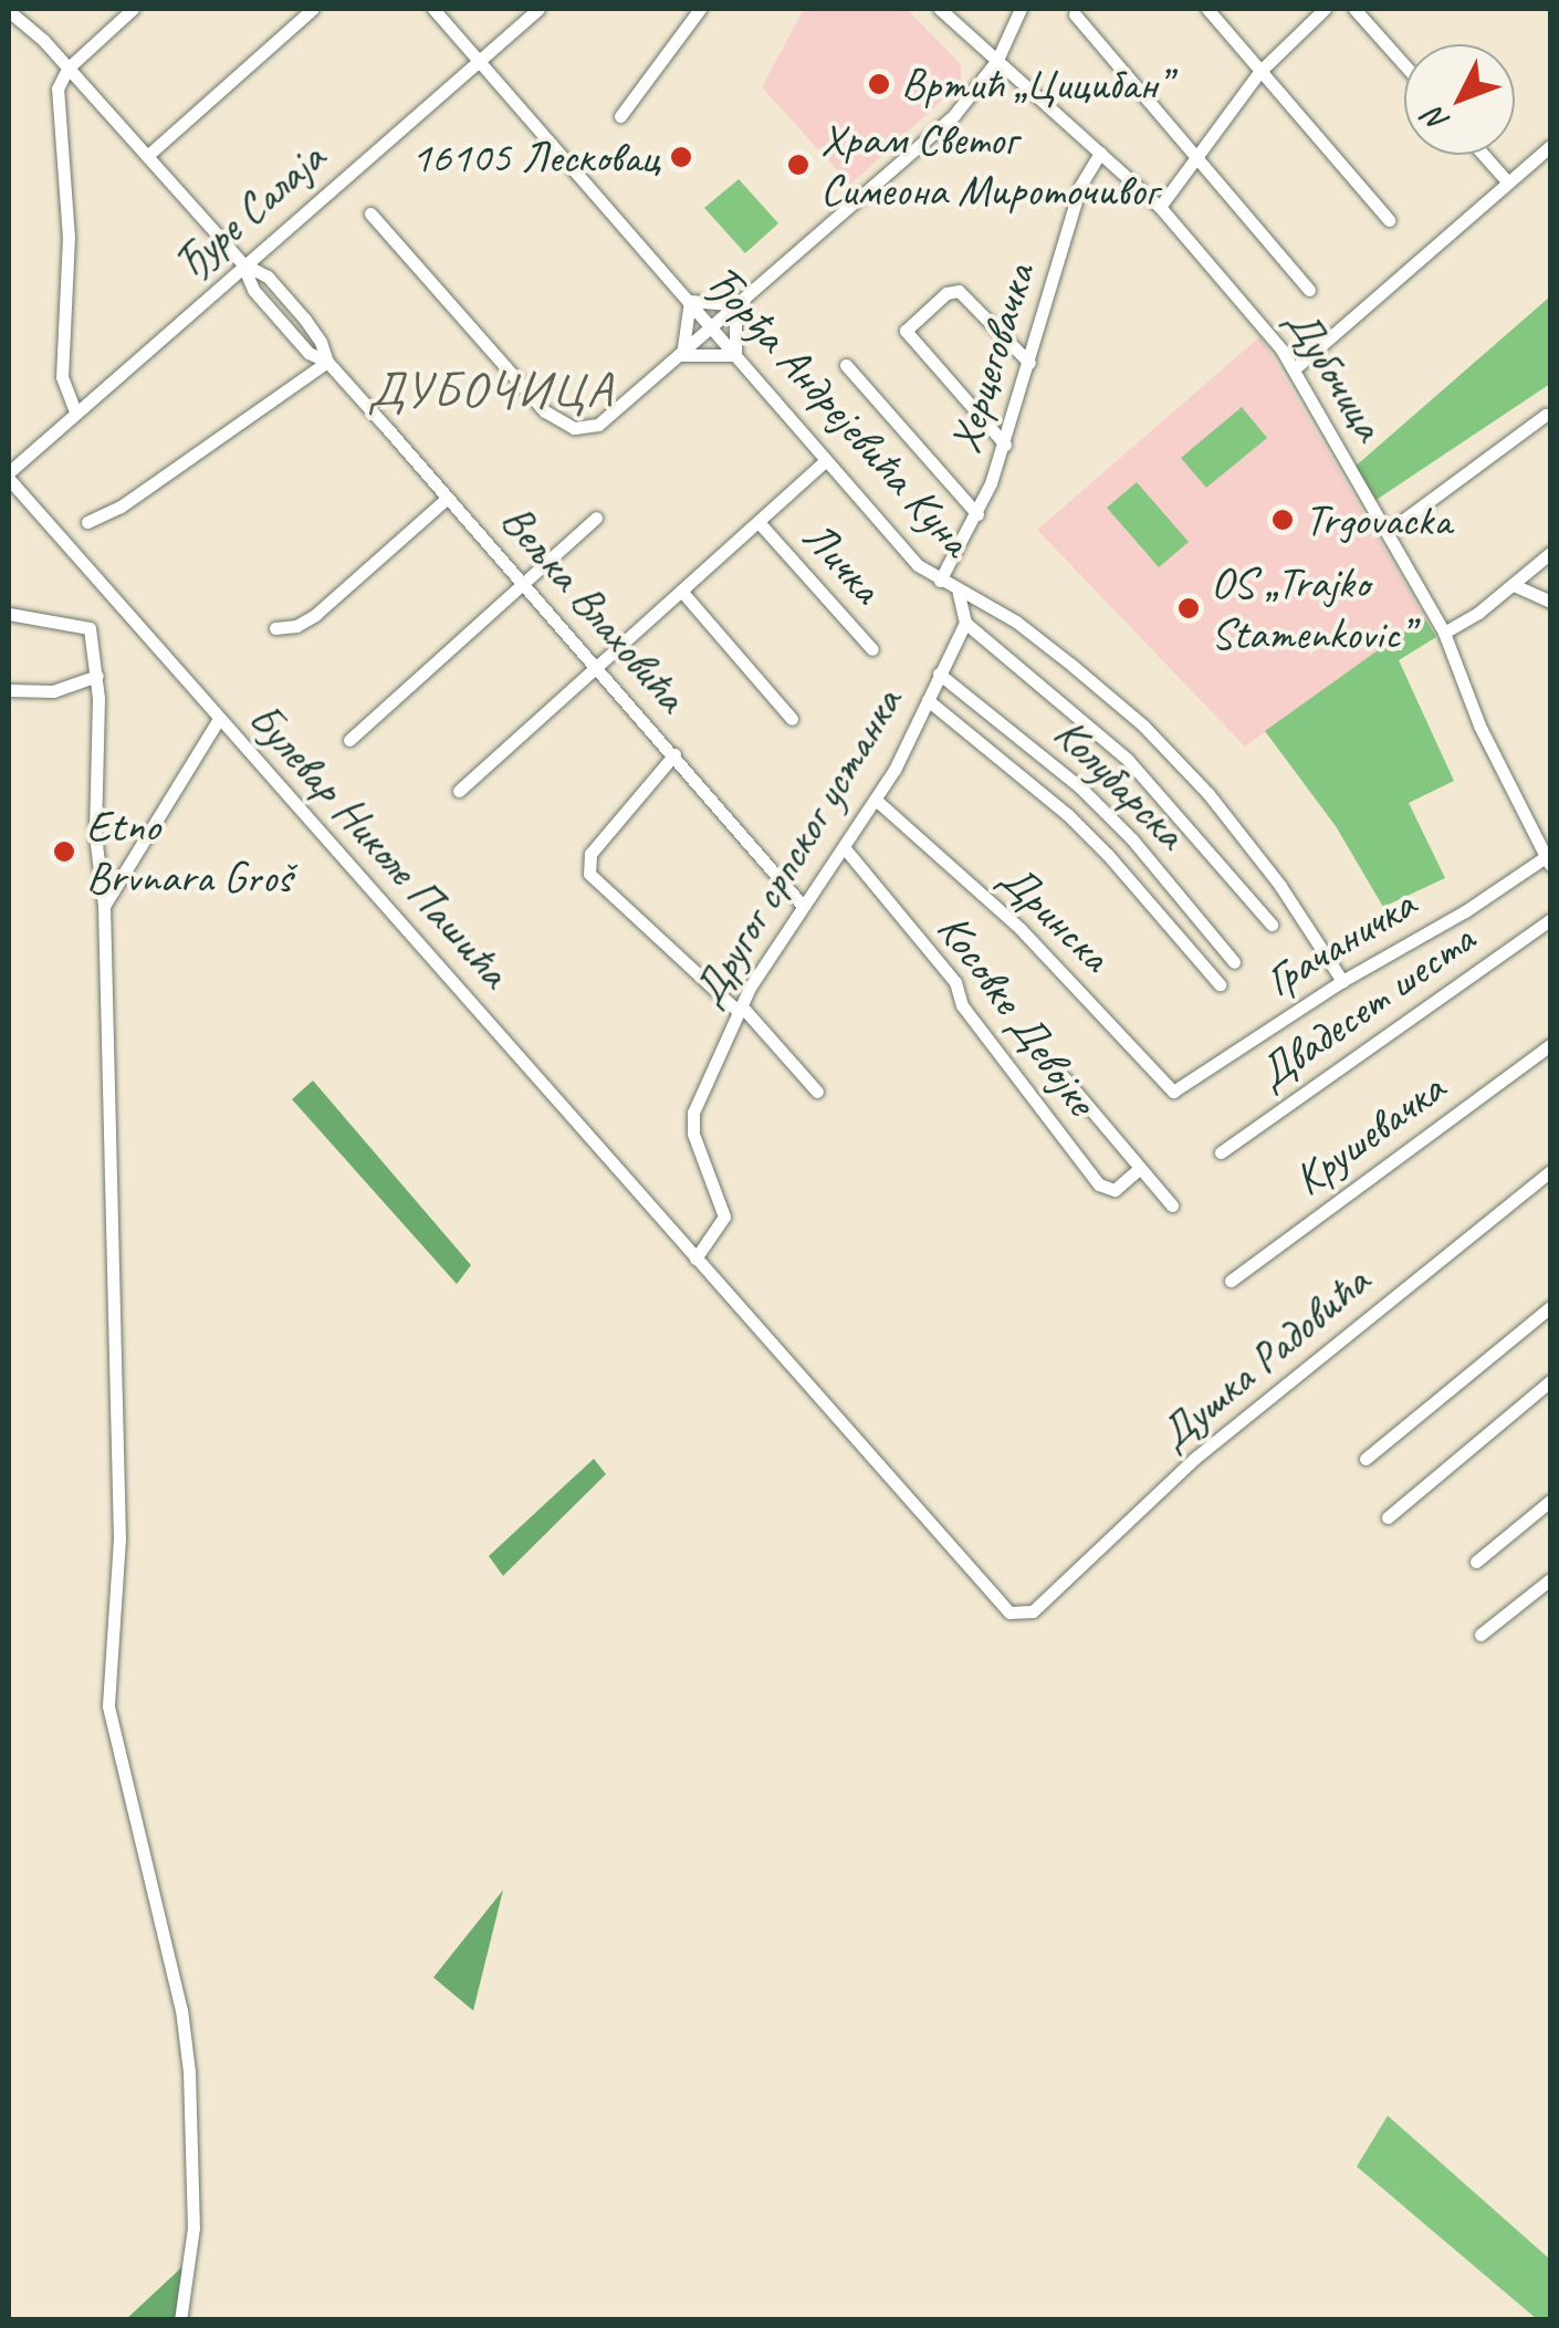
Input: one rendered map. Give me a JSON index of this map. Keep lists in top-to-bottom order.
{
  "streets": {
    "street": [
      "Ђуре Салаја",
      "Херцеговачка",
      "Дубочица",
      "Ђорђа Андрејевића Куна",
      "Личка",
      "Вељка Влаховића",
      "Колубарска",
      "Булевар Николе Пашића",
      "Другог српског устанка",
      "Дринска",
      "Грачаничка",
      "Двадесет шеста",
      "Косовке Девојке",
      "Крушевачка",
      "Душка Радовића"
    ]
  },
  "crossings": [
    ["Ђуре Салаја", "Ђорђа Андрејевића Куна"],
    ["Ђуре Салаја", "Вељка Влаховића"],
    ["Ђуре Салаја", "Булевар Николе Пашића"],
    ["Херцеговачка", "Дубочица"],
    ["Херцеговачка", "Ђорђа Андрејевића Куна"],
    ["Дубочица", "Грачаничка"],
    ["Ђорђа Андрејевића Куна", "Грачаничка"],
    ["Вељка Влаховића", "Другог српског устанка"],
    ["Колубарска", "Другог српског устанка"],
    ["Булевар Николе Пашића", "Другог српског устанка"],
    ["Булевар Николе Пашића", "Душка Радовића"],
    ["Другог српског устанка", "Дринска"],
    ["Другог српског устанка", "Косовке Девојке"],
    ["Дринска", "Грачаничка"]
  ],
  "districts": ["ДУБОЧИЦА"],
  "places": [
    "Вртић „Цицибан”",
    "16105 Лесковац",
    "Храм Светог Симеона Мироточивог",
    "Trgovacka",
    "OS „Trajko Stamenkovic”",
    "Etno Brvnara Groš"
  ],
  "north": "bottom left"
}
